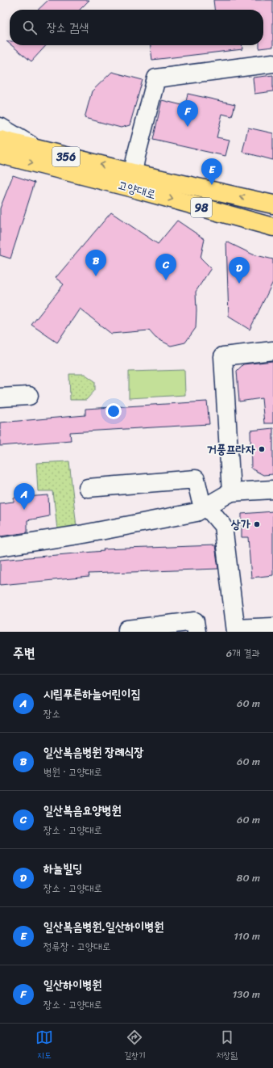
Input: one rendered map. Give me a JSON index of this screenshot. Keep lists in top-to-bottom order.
{
  "streets": {
    "main road": ["356", "고양대로", "98"]
  },
  "places": ["거풍프라자", "상가"],
  "page": {
    "search": "장소 검색",
    "pins": [
      "F",
      "E",
      "B",
      "C",
      "D",
      "A"
    ],
    "heading": ["주변", "6개 결과"],
    "list": [
      {
        "mark": "A",
        "name": "시립푸른하늘어린이집",
        "note": "장소",
        "value": "60 m"
      },
      {
        "mark": "B",
        "name": "일산복음병원 장례식장",
        "note": "병원 · 고양대로",
        "value": "60 m"
      },
      {
        "mark": "C",
        "name": "일산복음요양병원",
        "note": "장소 · 고양대로",
        "value": "60 m"
      },
      {
        "mark": "D",
        "name": "하늘빌딩",
        "note": "장소 · 고양대로",
        "value": "80 m"
      },
      {
        "mark": "E",
        "name": "일산복음병원.일산하이병원",
        "note": "정류장 · 고양대로",
        "value": "110 m"
      },
      {
        "mark": "F",
        "name": "일산하이병원",
        "note": "장소 · 고양대로",
        "value": "130 m"
      }
    ],
    "nav": ["지도", "길찾기", "저장됨"]
  }
}
